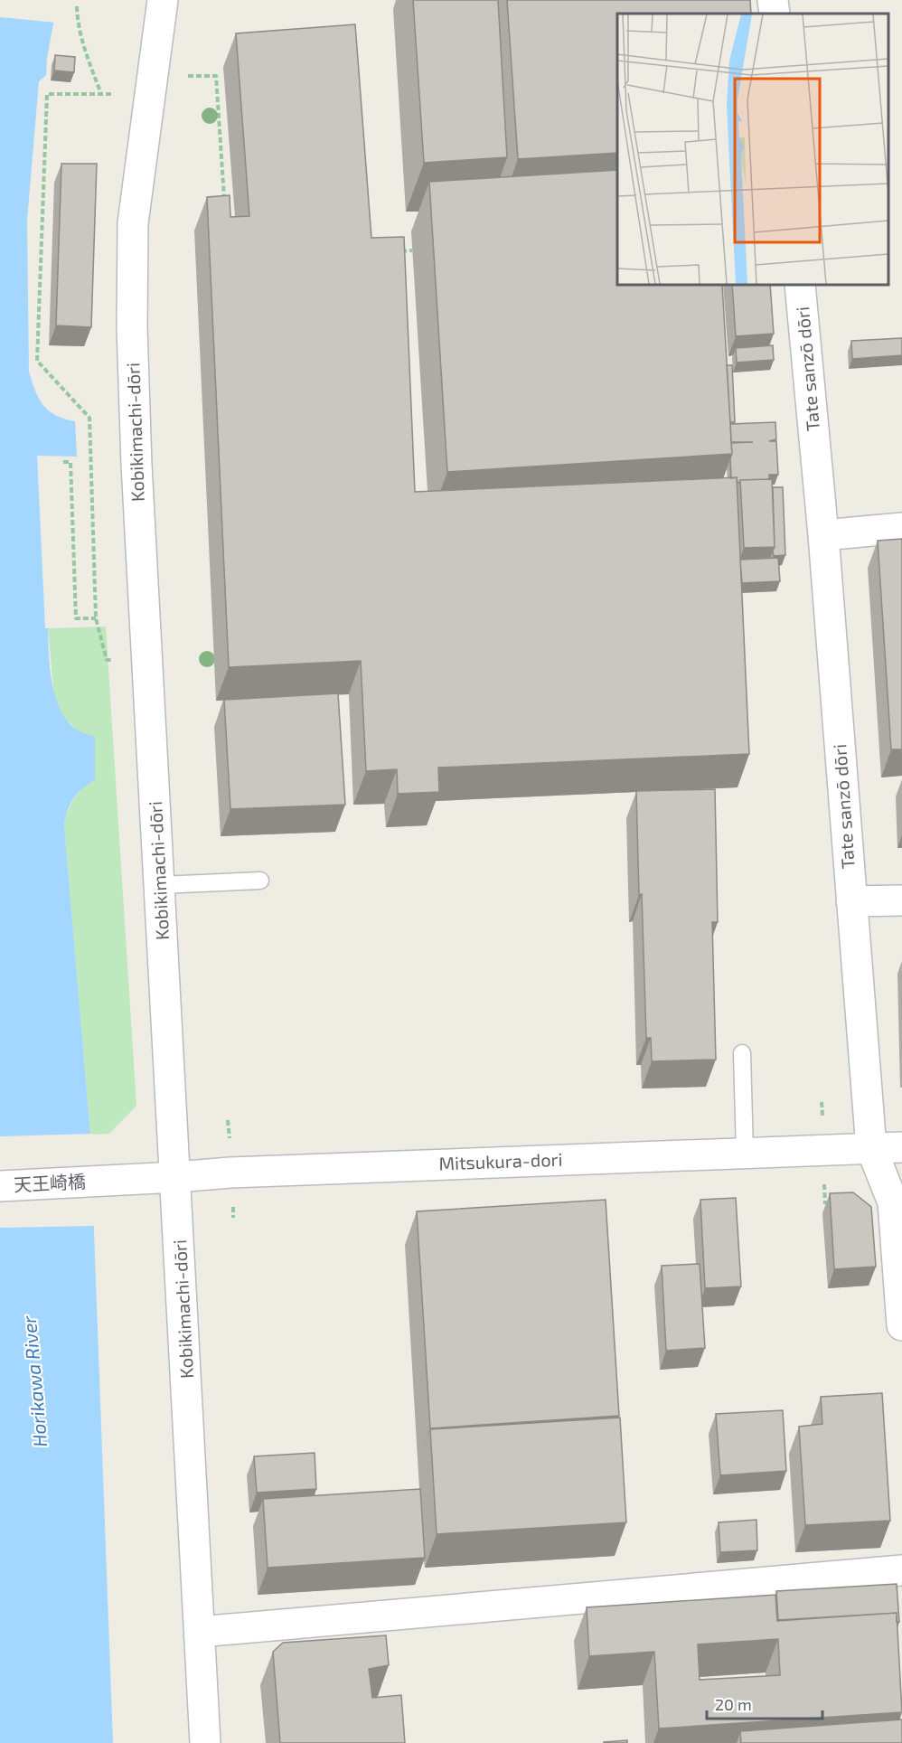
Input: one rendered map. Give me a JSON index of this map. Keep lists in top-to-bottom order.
{
  "streets": {
    "street": [
      "Tate sanzō dōri",
      "Kobikimachi-dōri",
      "Mitsukura-dori",
      "天王崎橋"
    ]
  },
  "crossings": [
    ["Tate sanzō dōri", "Mitsukura-dori"],
    ["Kobikimachi-dōri", "Mitsukura-dori"],
    ["Mitsukura-dori", "天王崎橋"]
  ],
  "water": ["Horikawa River"],
  "scale_bar": "20 m"
}
